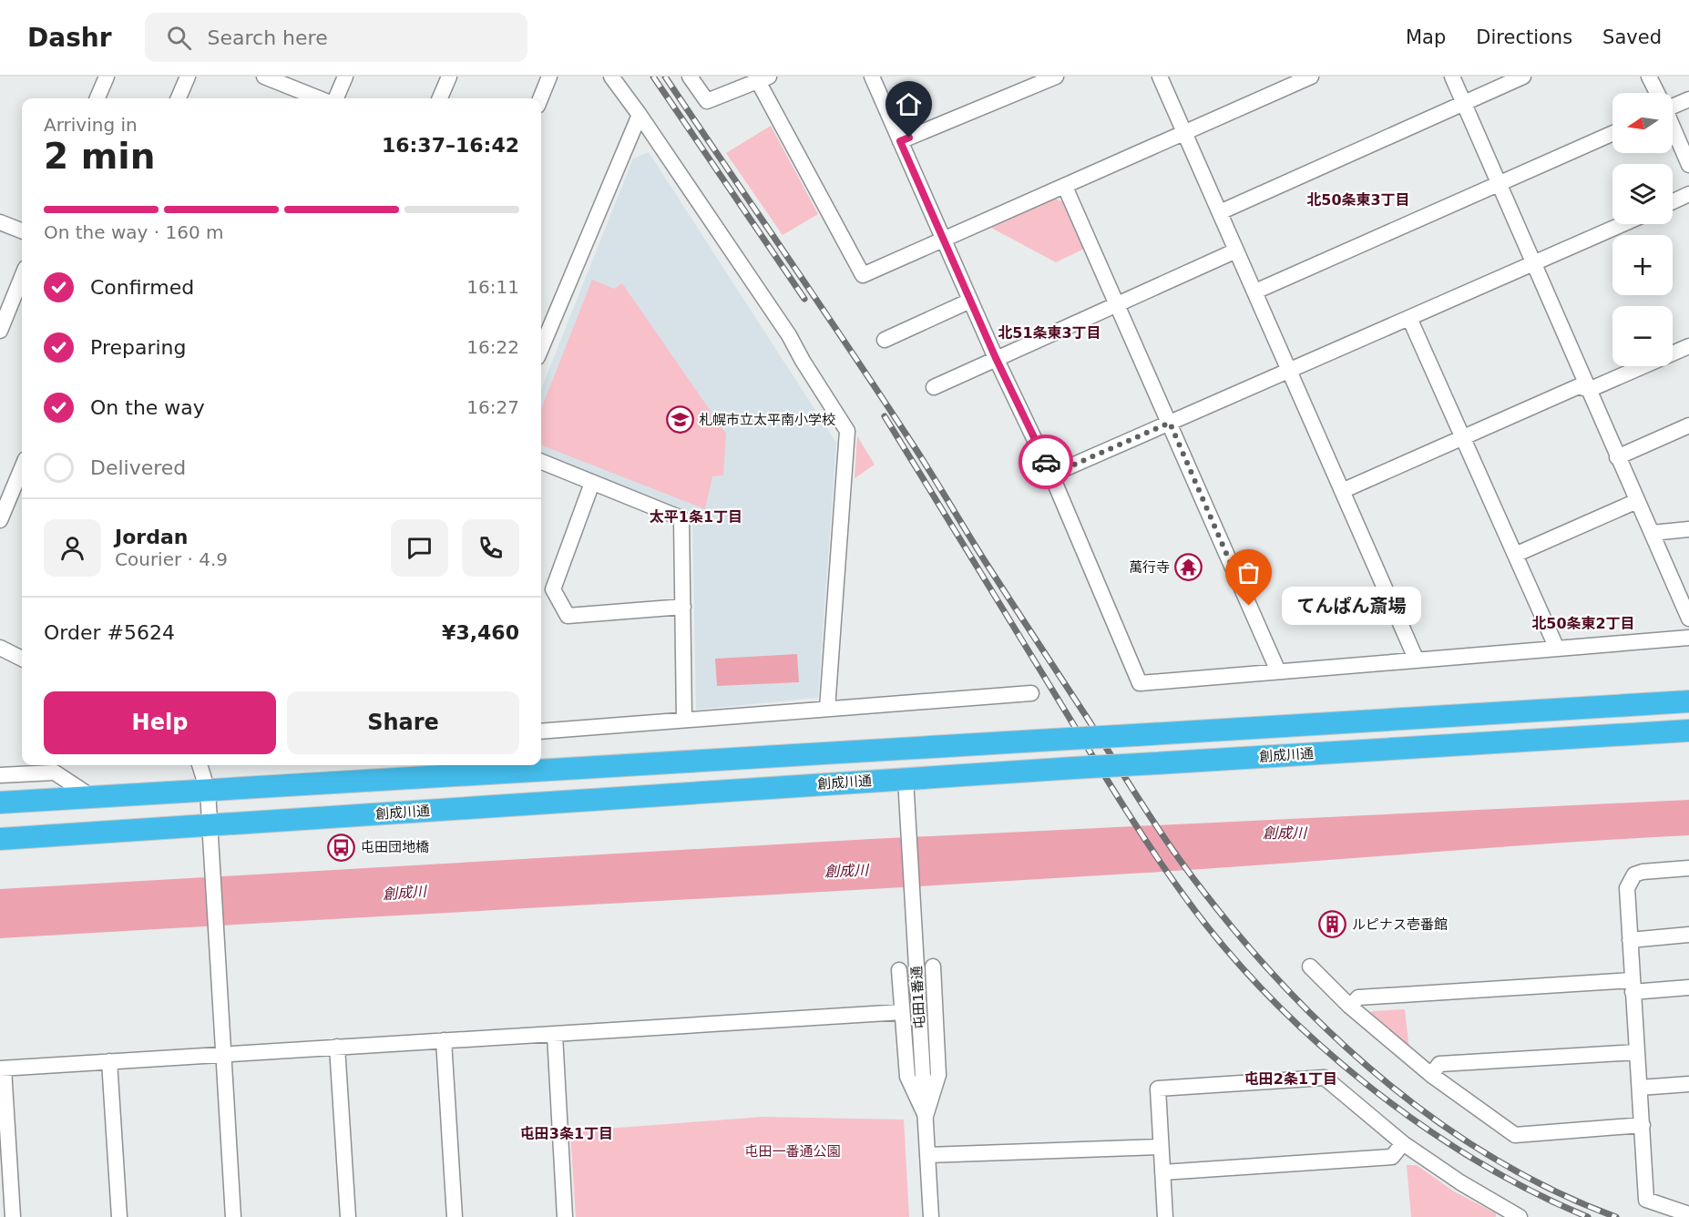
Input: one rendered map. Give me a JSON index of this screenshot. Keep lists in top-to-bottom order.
{
  "streets": {
    "highway": ["創成川通"],
    "street": ["屯田1番通"]
  },
  "crossings": [
    ["創成川通", "屯田1番通"]
  ],
  "districts": [
    "北50条東3丁目",
    "北51条東3丁目",
    "太平1条1丁目",
    "北50条東2丁目",
    "屯田2条1丁目",
    "屯田3条1丁目"
  ],
  "water": ["創成川"],
  "parks": ["屯田一番通公園"],
  "places": {
    "school or university": ["札幌市立太平南小学校"],
    "temple": ["萬行寺"],
    "other": ["てんぱん斎場"],
    "bus stop": ["屯田団地橋"],
    "building": ["ルピナス壱番館"]
  },
  "north": "left",
  "page": {
    "header": "Dashr",
    "search": "Search here",
    "nav": ["Map", "Directions", "Saved"],
    "map_buttons": ["+", "−"],
    "heading": ["2 min", "Arriving in", "16:37–16:42"],
    "panel": [
      "Jordan",
      "Courier · 4.9",
      "Order #5624",
      "¥3,460"
    ],
    "bar": "On the way · 160 m",
    "list": [
      ["Confirmed", "16:11"],
      ["Preparing", "16:22"],
      ["On the way", "16:27"],
      "Delivered"
    ],
    "bubble": "てんぱん斎場",
    "buttons": ["Help", "Share"]
  }
}
